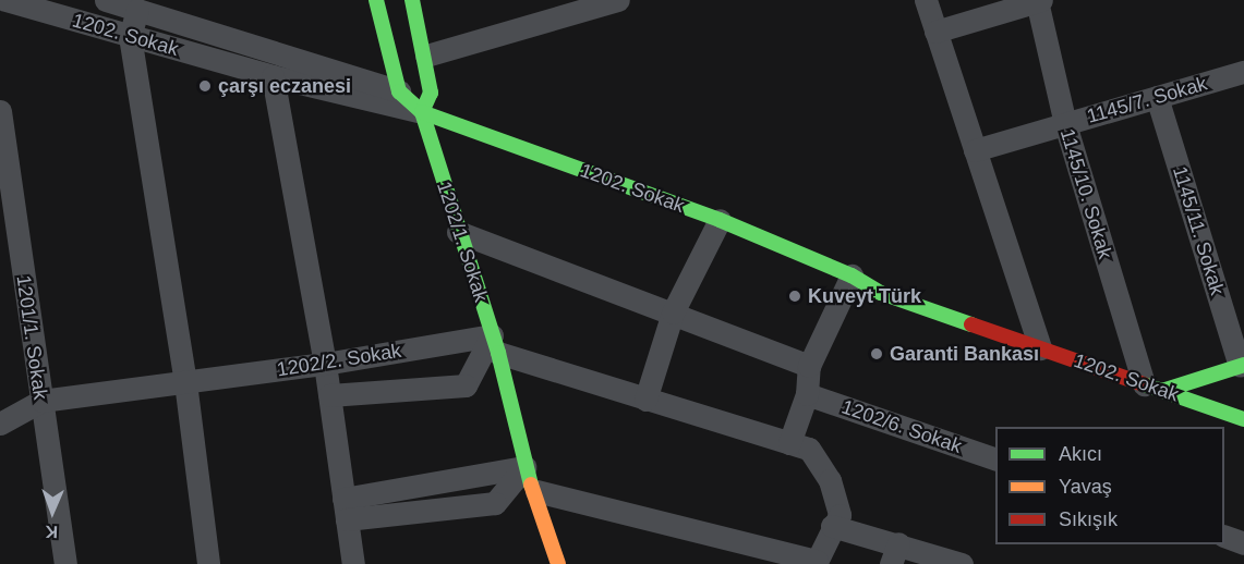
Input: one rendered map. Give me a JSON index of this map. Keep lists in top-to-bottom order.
{
  "streets": {
    "street": [
      "1202. Sokak",
      "1145/7. Sokak",
      "1145/10. Sokak",
      "1145/11. Sokak",
      "1202/1. Sokak",
      "1201/1. Sokak",
      "1202/2. Sokak",
      "1202/6. Sokak"
    ]
  },
  "crossings": [
    ["1202. Sokak", "1145/10. Sokak"],
    ["1202. Sokak", "1202/1. Sokak"],
    ["1145/7. Sokak", "1145/10. Sokak"],
    ["1145/7. Sokak", "1145/11. Sokak"],
    ["1202/1. Sokak", "1202/2. Sokak"],
    ["1201/1. Sokak", "1202/2. Sokak"]
  ],
  "places": ["çarşı eczanesi", "Kuveyt Türk", "Garanti Bankası"],
  "legend": ["Akıcı", "Yavaş", "Sıkışık"],
  "north": "bottom"
}
